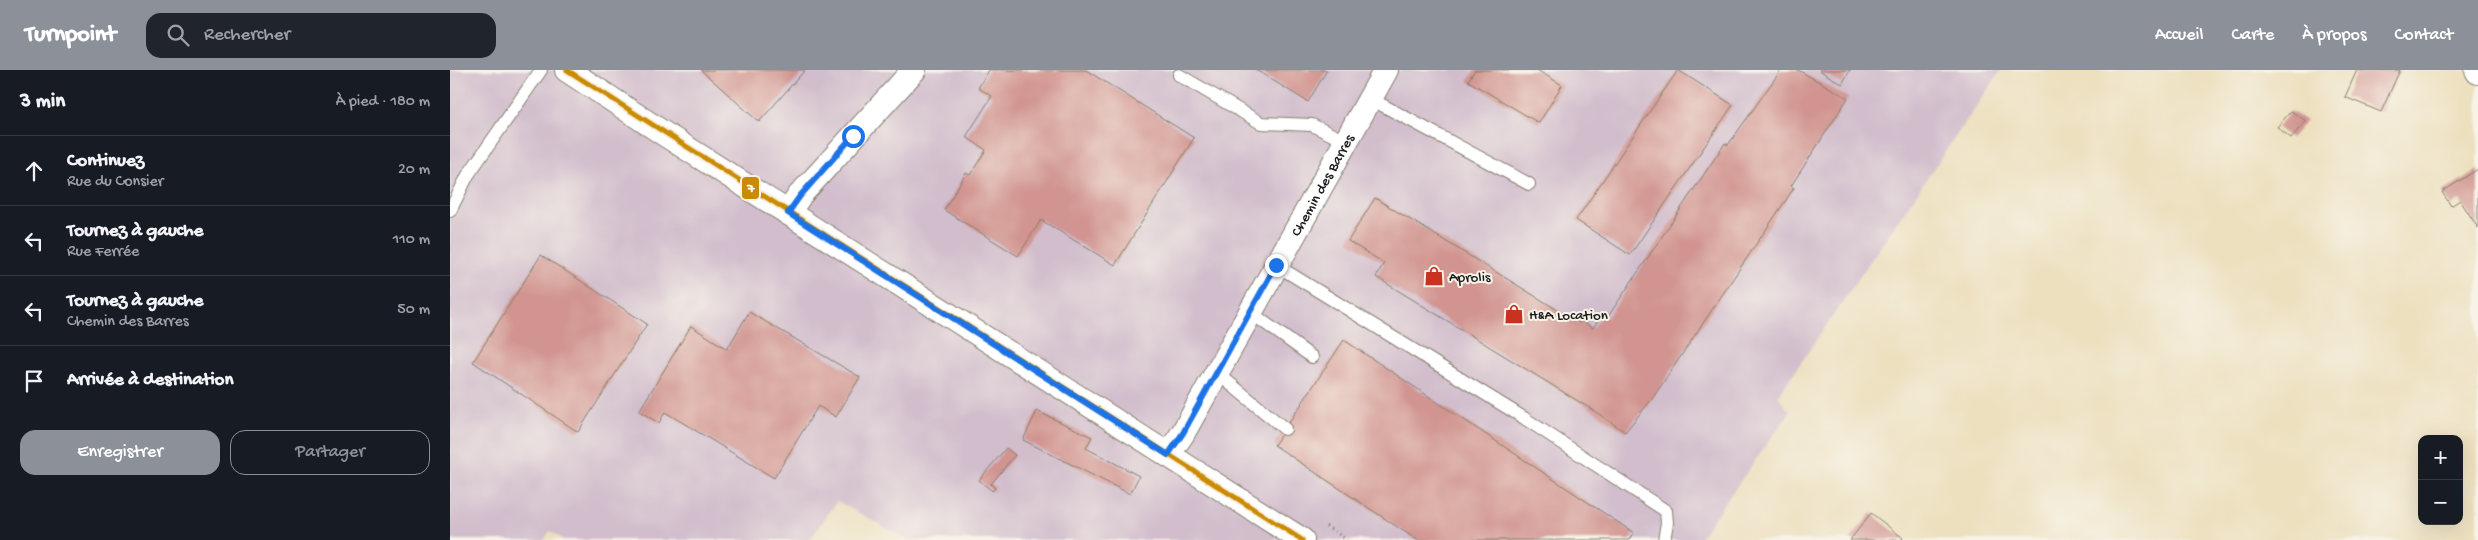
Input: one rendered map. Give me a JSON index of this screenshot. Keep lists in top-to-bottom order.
{
  "streets": {
    "street": ["Chemin des Barres"]
  },
  "places": {
    "shop": ["Aprolis", "H&A Location"]
  },
  "lines": ["transit line 7"],
  "page": {
    "header": "Turnpoint",
    "search": "Rechercher",
    "nav": [
      "Accueil",
      "Carte",
      "À propos",
      "Contact"
    ],
    "heading": ["3 min", "À pied · 180 m"],
    "list": [
      ["Continuez", "Rue du Consier", "20 m"],
      ["Tournez à gauche", "Rue Ferrée", "110 m"],
      ["Tournez à gauche", "Chemin des Barres", "50 m"],
      "Arrivée à destination"
    ],
    "buttons": ["Enregistrer", "Partager"],
    "map_buttons": ["+", "−"]
  }
}
